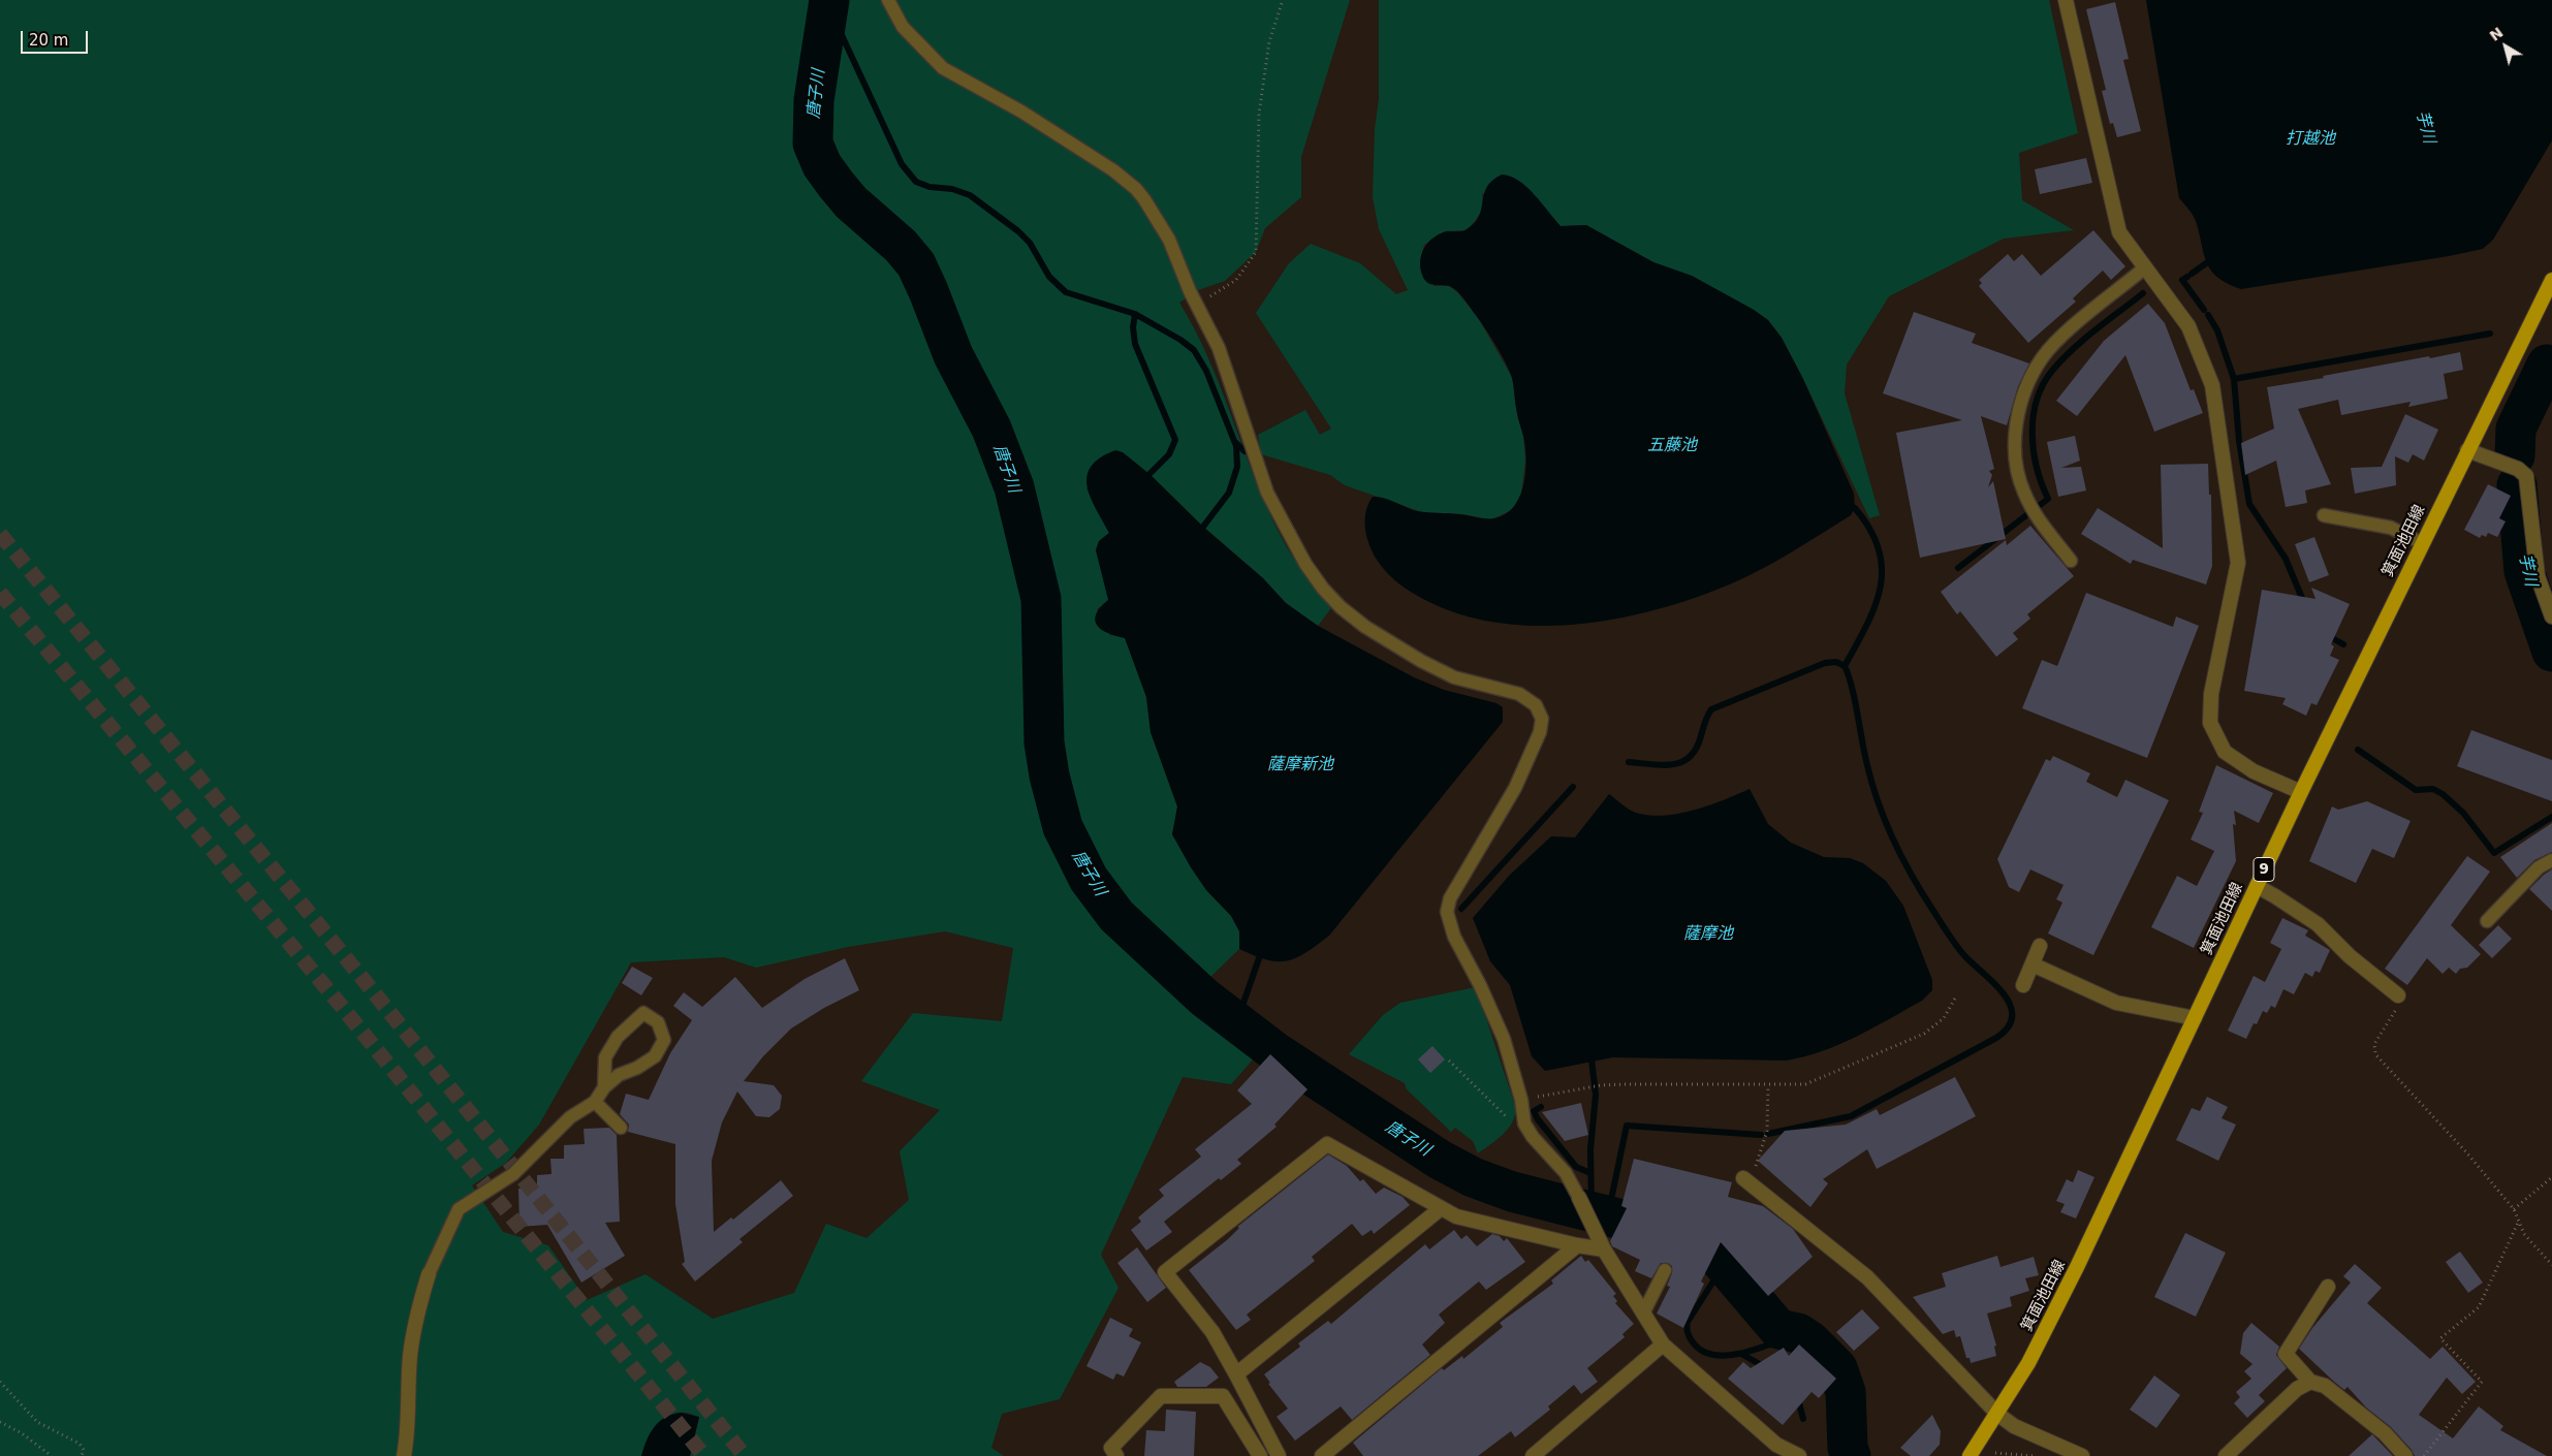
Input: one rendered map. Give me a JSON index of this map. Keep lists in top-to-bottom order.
{
  "streets": {
    "main road": ["箕面池田線", "9"]
  },
  "water": [
    "唐子川",
    "芋川",
    "打越池",
    "五藤池",
    "薩摩新池",
    "薩摩池"
  ],
  "scale_bar": "20 m",
  "north": "top left"
}
